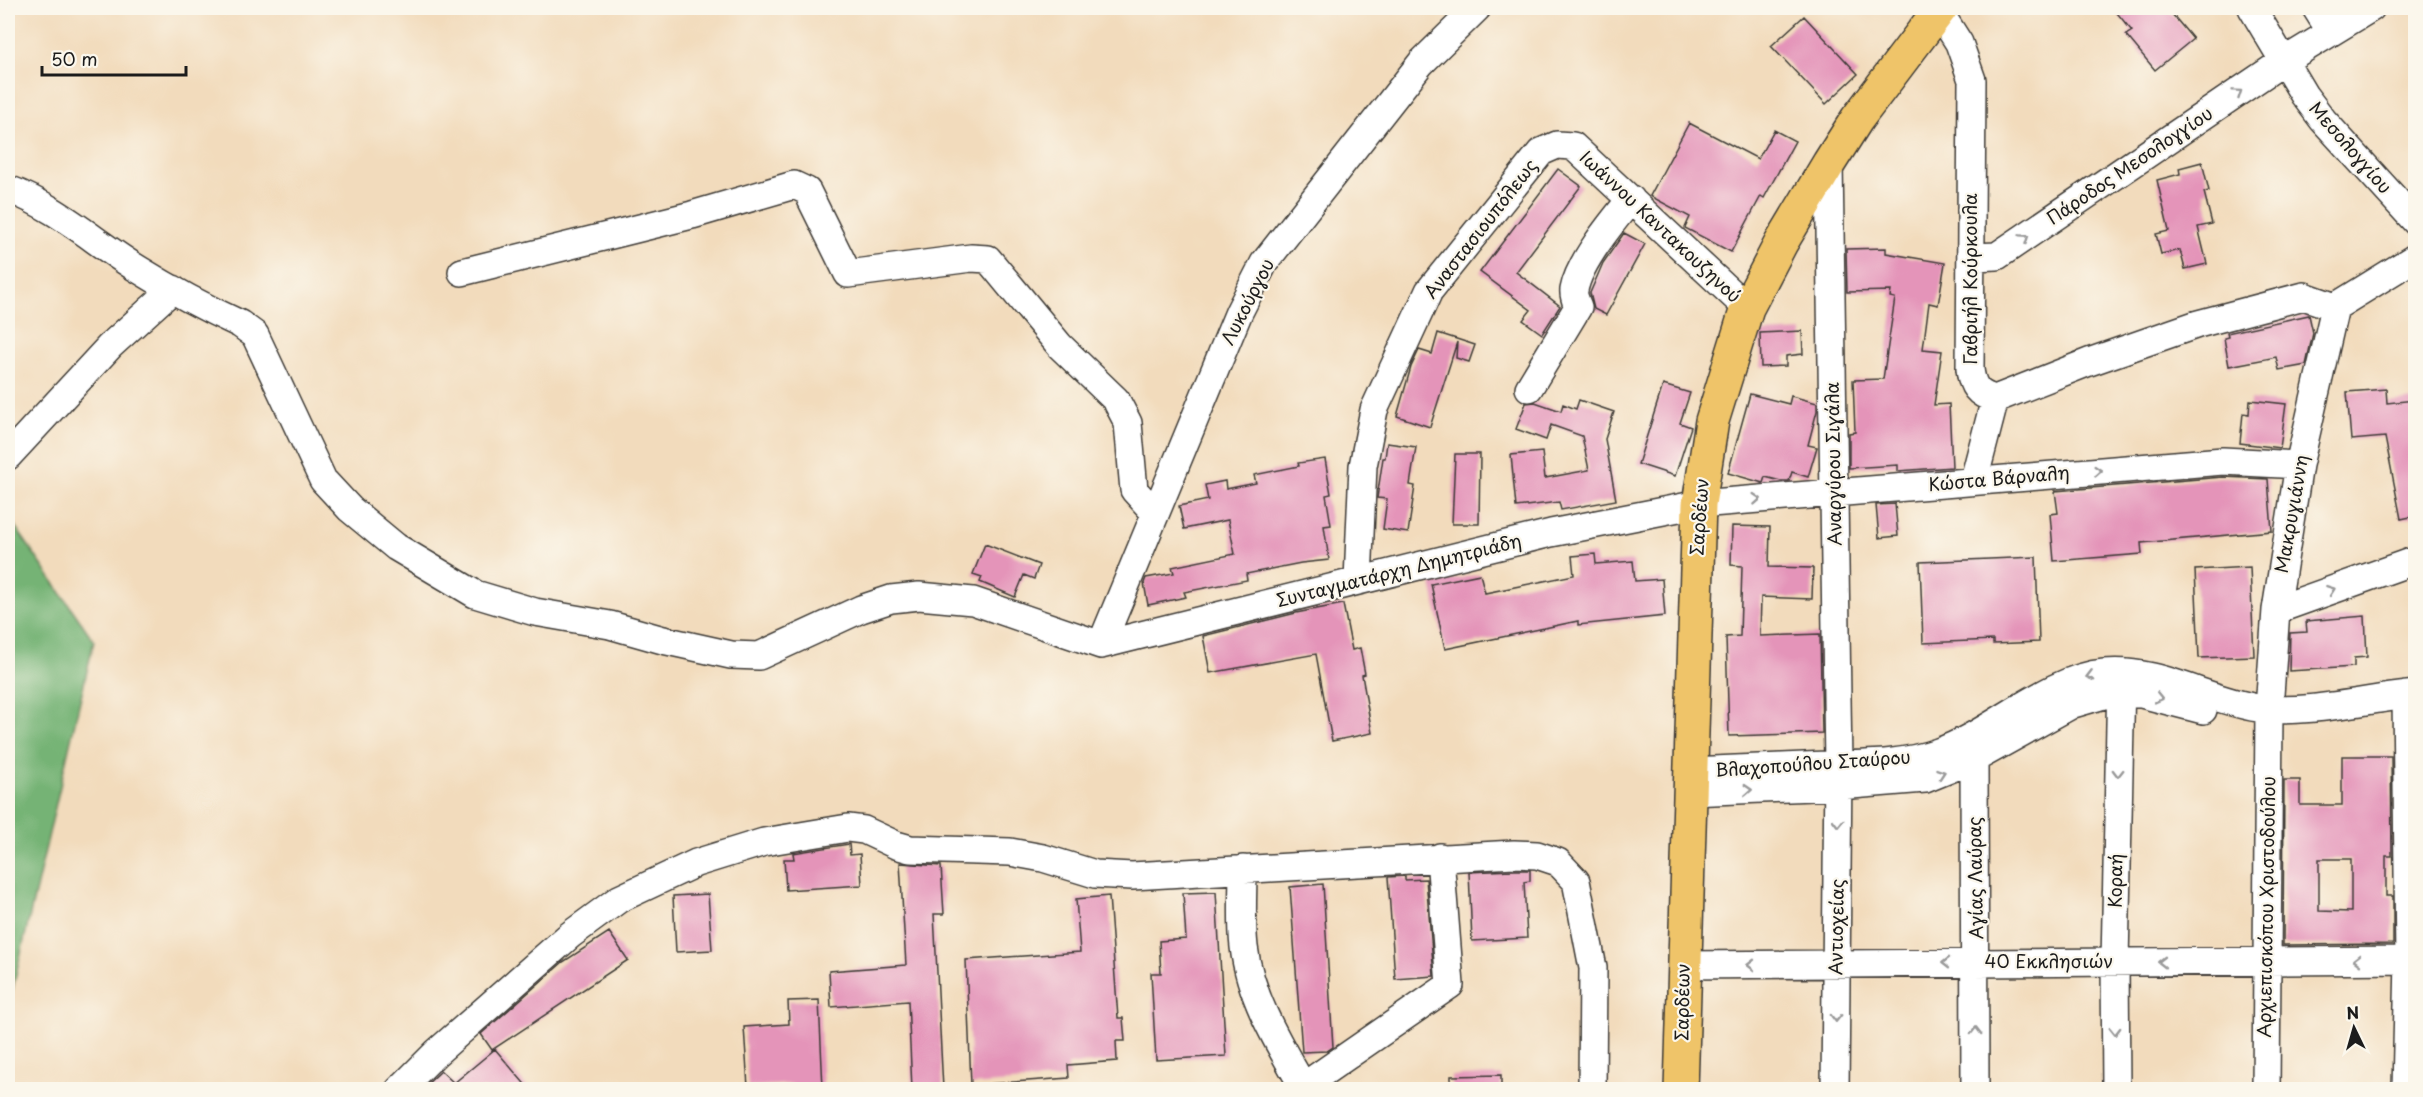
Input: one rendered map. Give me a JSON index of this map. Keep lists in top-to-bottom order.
{
  "streets": {
    "main road": ["Σαρδέων"],
    "street": [
      "Μεσολογγίου",
      "Πάροδος Μεσολογγίου",
      "Ιωάννου Καντακουζηνού",
      "Αναστασιουπόλεως",
      "Γαβριήλ Κούρκουλα",
      "Λυκούργου",
      "Αναργύρου Σιγάλα",
      "Κώστα Βάρναλη",
      "Μακρυγιάννη",
      "Συνταγματάρχη Δημητριάδη",
      "Βλαχοπούλου Σταύρου",
      "Αγίας Λαύρας",
      "Κοραή",
      "Αρχιεπισκόπου Χριστοδούλου",
      "Αντιοχείας",
      "40 Εκκλησιών"
    ]
  },
  "crossings": [
    ["Μεσολογγίου", "Πάροδος Μεσολογγίου"],
    ["Πάροδος Μεσολογγίου", "Γαβριήλ Κούρκουλα"],
    ["Ιωάννου Καντακουζηνού", "Αναστασιουπόλεως"],
    ["Ιωάννου Καντακουζηνού", "Σαρδέων"],
    ["Αναστασιουπόλεως", "Συνταγματάρχη Δημητριάδη"],
    ["Γαβριήλ Κούρκουλα", "Σαρδέων"],
    ["Λυκούργου", "Συνταγματάρχη Δημητριάδη"],
    ["Αναργύρου Σιγάλα", "Κώστα Βάρναλη"],
    ["Αναργύρου Σιγάλα", "Σαρδέων"],
    ["Αναργύρου Σιγάλα", "Βλαχοπούλου Σταύρου"],
    ["Αναργύρου Σιγάλα", "Αντιοχείας"],
    ["Κώστα Βάρναλη", "Μακρυγιάννη"],
    ["Κώστα Βάρναλη", "Σαρδέων"],
    ["Κώστα Βάρναλη", "Συνταγματάρχη Δημητριάδη"],
    ["Μακρυγιάννη", "Βλαχοπούλου Σταύρου"],
    ["Μακρυγιάννη", "Αρχιεπισκόπου Χριστοδούλου"],
    ["Σαρδέων", "Συνταγματάρχη Δημητριάδη"],
    ["Σαρδέων", "Βλαχοπούλου Σταύρου"],
    ["Σαρδέων", "40 Εκκλησιών"],
    ["Βλαχοπούλου Σταύρου", "Αγίας Λαύρας"],
    ["Βλαχοπούλου Σταύρου", "Κοραή"],
    ["Βλαχοπούλου Σταύρου", "Αρχιεπισκόπου Χριστοδούλου"],
    ["Βλαχοπούλου Σταύρου", "Αντιοχείας"],
    ["Αγίας Λαύρας", "40 Εκκλησιών"],
    ["Κοραή", "40 Εκκλησιών"],
    ["Αρχιεπισκόπου Χριστοδούλου", "40 Εκκλησιών"],
    ["Αντιοχείας", "40 Εκκλησιών"]
  ],
  "one_way": [
    "Αγίας Λαύρας",
    "Κοραή",
    "Αντιοχείας",
    "40 Εκκλησιών"
  ],
  "scale_bar": "50 m",
  "north": "top"
}
